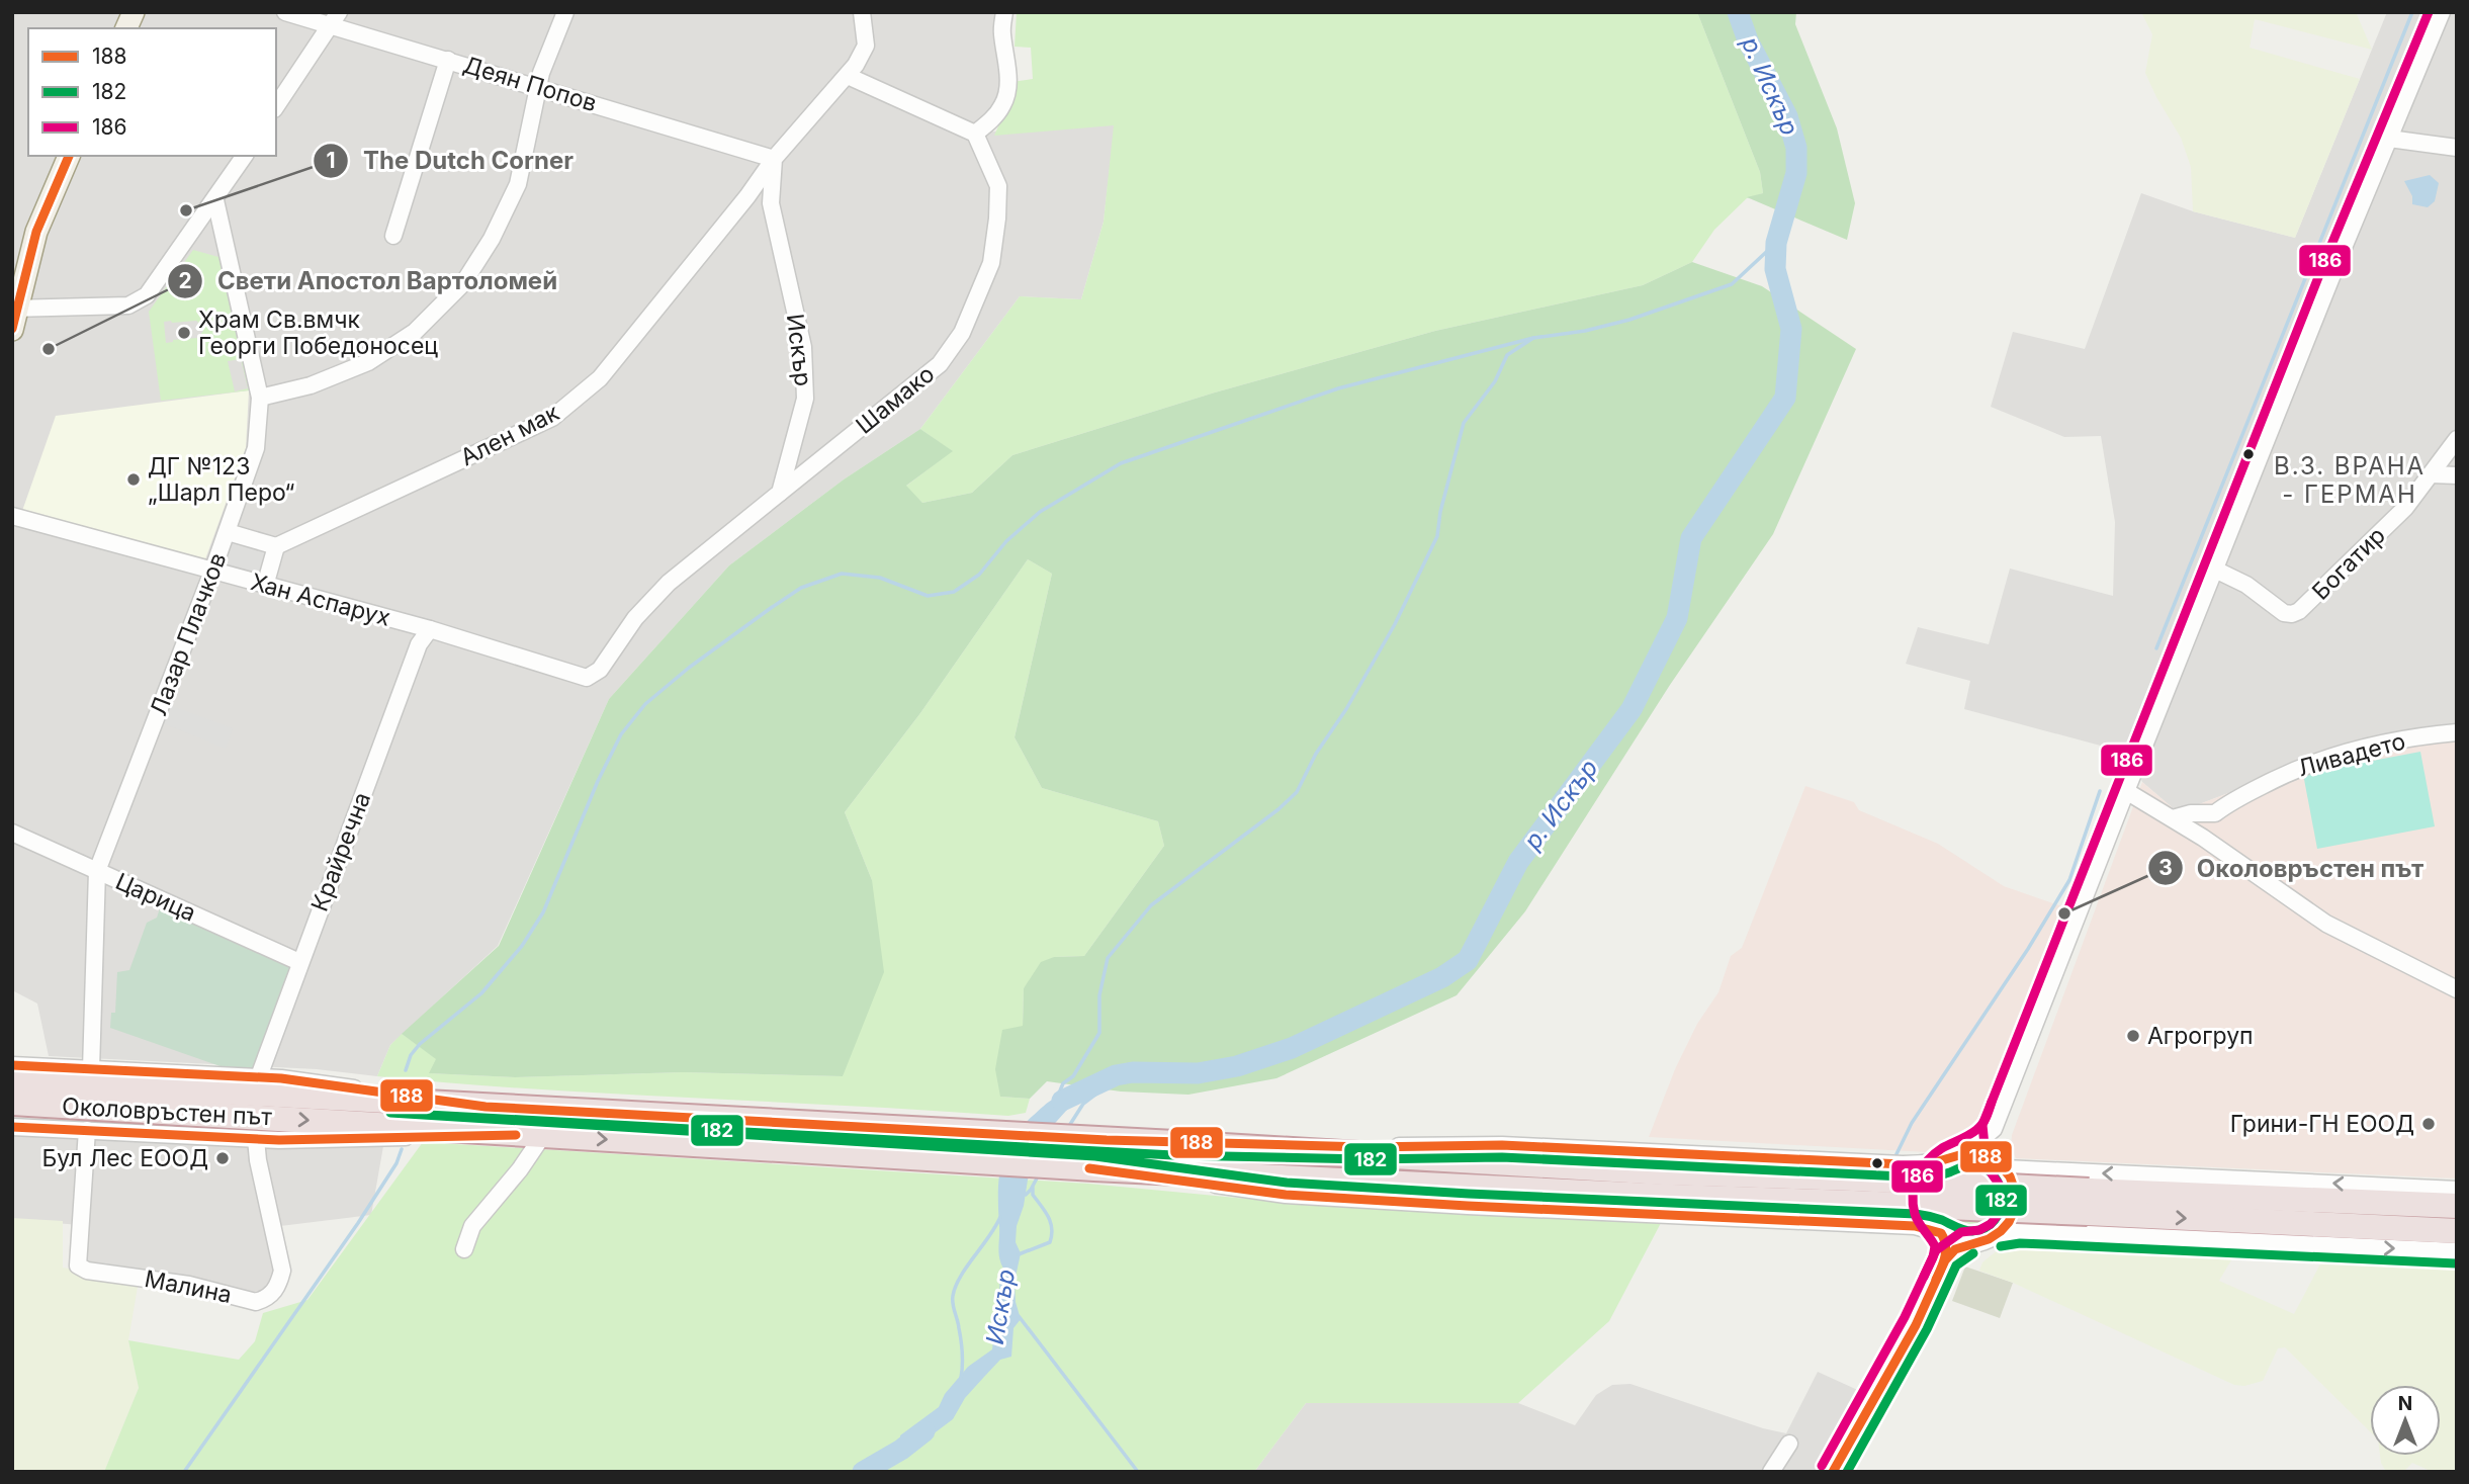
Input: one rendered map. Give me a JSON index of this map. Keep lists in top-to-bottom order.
{
  "streets": {
    "highway": ["Околовръстен път"],
    "street": [
      "Деян Попов",
      "Искър",
      "Шамако",
      "Ален мак",
      "Богатир",
      "Хан Аспарух",
      "Лазар Плачков",
      "Ливадето",
      "Крайречна",
      "Царица",
      "Малина"
    ]
  },
  "crossings": [
    ["Деян Попов", "Искър"],
    ["Деян Попов", "Ален мак"],
    ["Искър", "Шамако"],
    ["Искър", "Ален мак"],
    ["Искър", "Хан Аспарух"],
    ["Шамако", "Хан Аспарух"],
    ["Хан Аспарух", "Лазар Плачков"],
    ["Хан Аспарух", "Крайречна"],
    ["Лазар Плачков", "Царица"],
    ["Лазар Плачков", "Околовръстен път"],
    ["Крайречна", "Царица"],
    ["Крайречна", "Околовръстен път"],
    ["Околовръстен път", "Малина"]
  ],
  "districts": ["В.З. ВРАНА - ГЕРМАН"],
  "water": ["р. Искър", "Искър"],
  "places": [
    "The Dutch Corner",
    "Храм Св.вмчк Георги Победоносец",
    "Свети Апостол Вартоломей",
    "ДГ №123 „Шарл Перо“",
    "Околовръстен път",
    "Агрогруп",
    "Грини-ГН ЕООД",
    "Бул Лес ЕООД"
  ],
  "lines": ["transit line 186", "transit line 188", "transit line 182"],
  "legend": ["188", "182", "186"],
  "north": "top"
}
